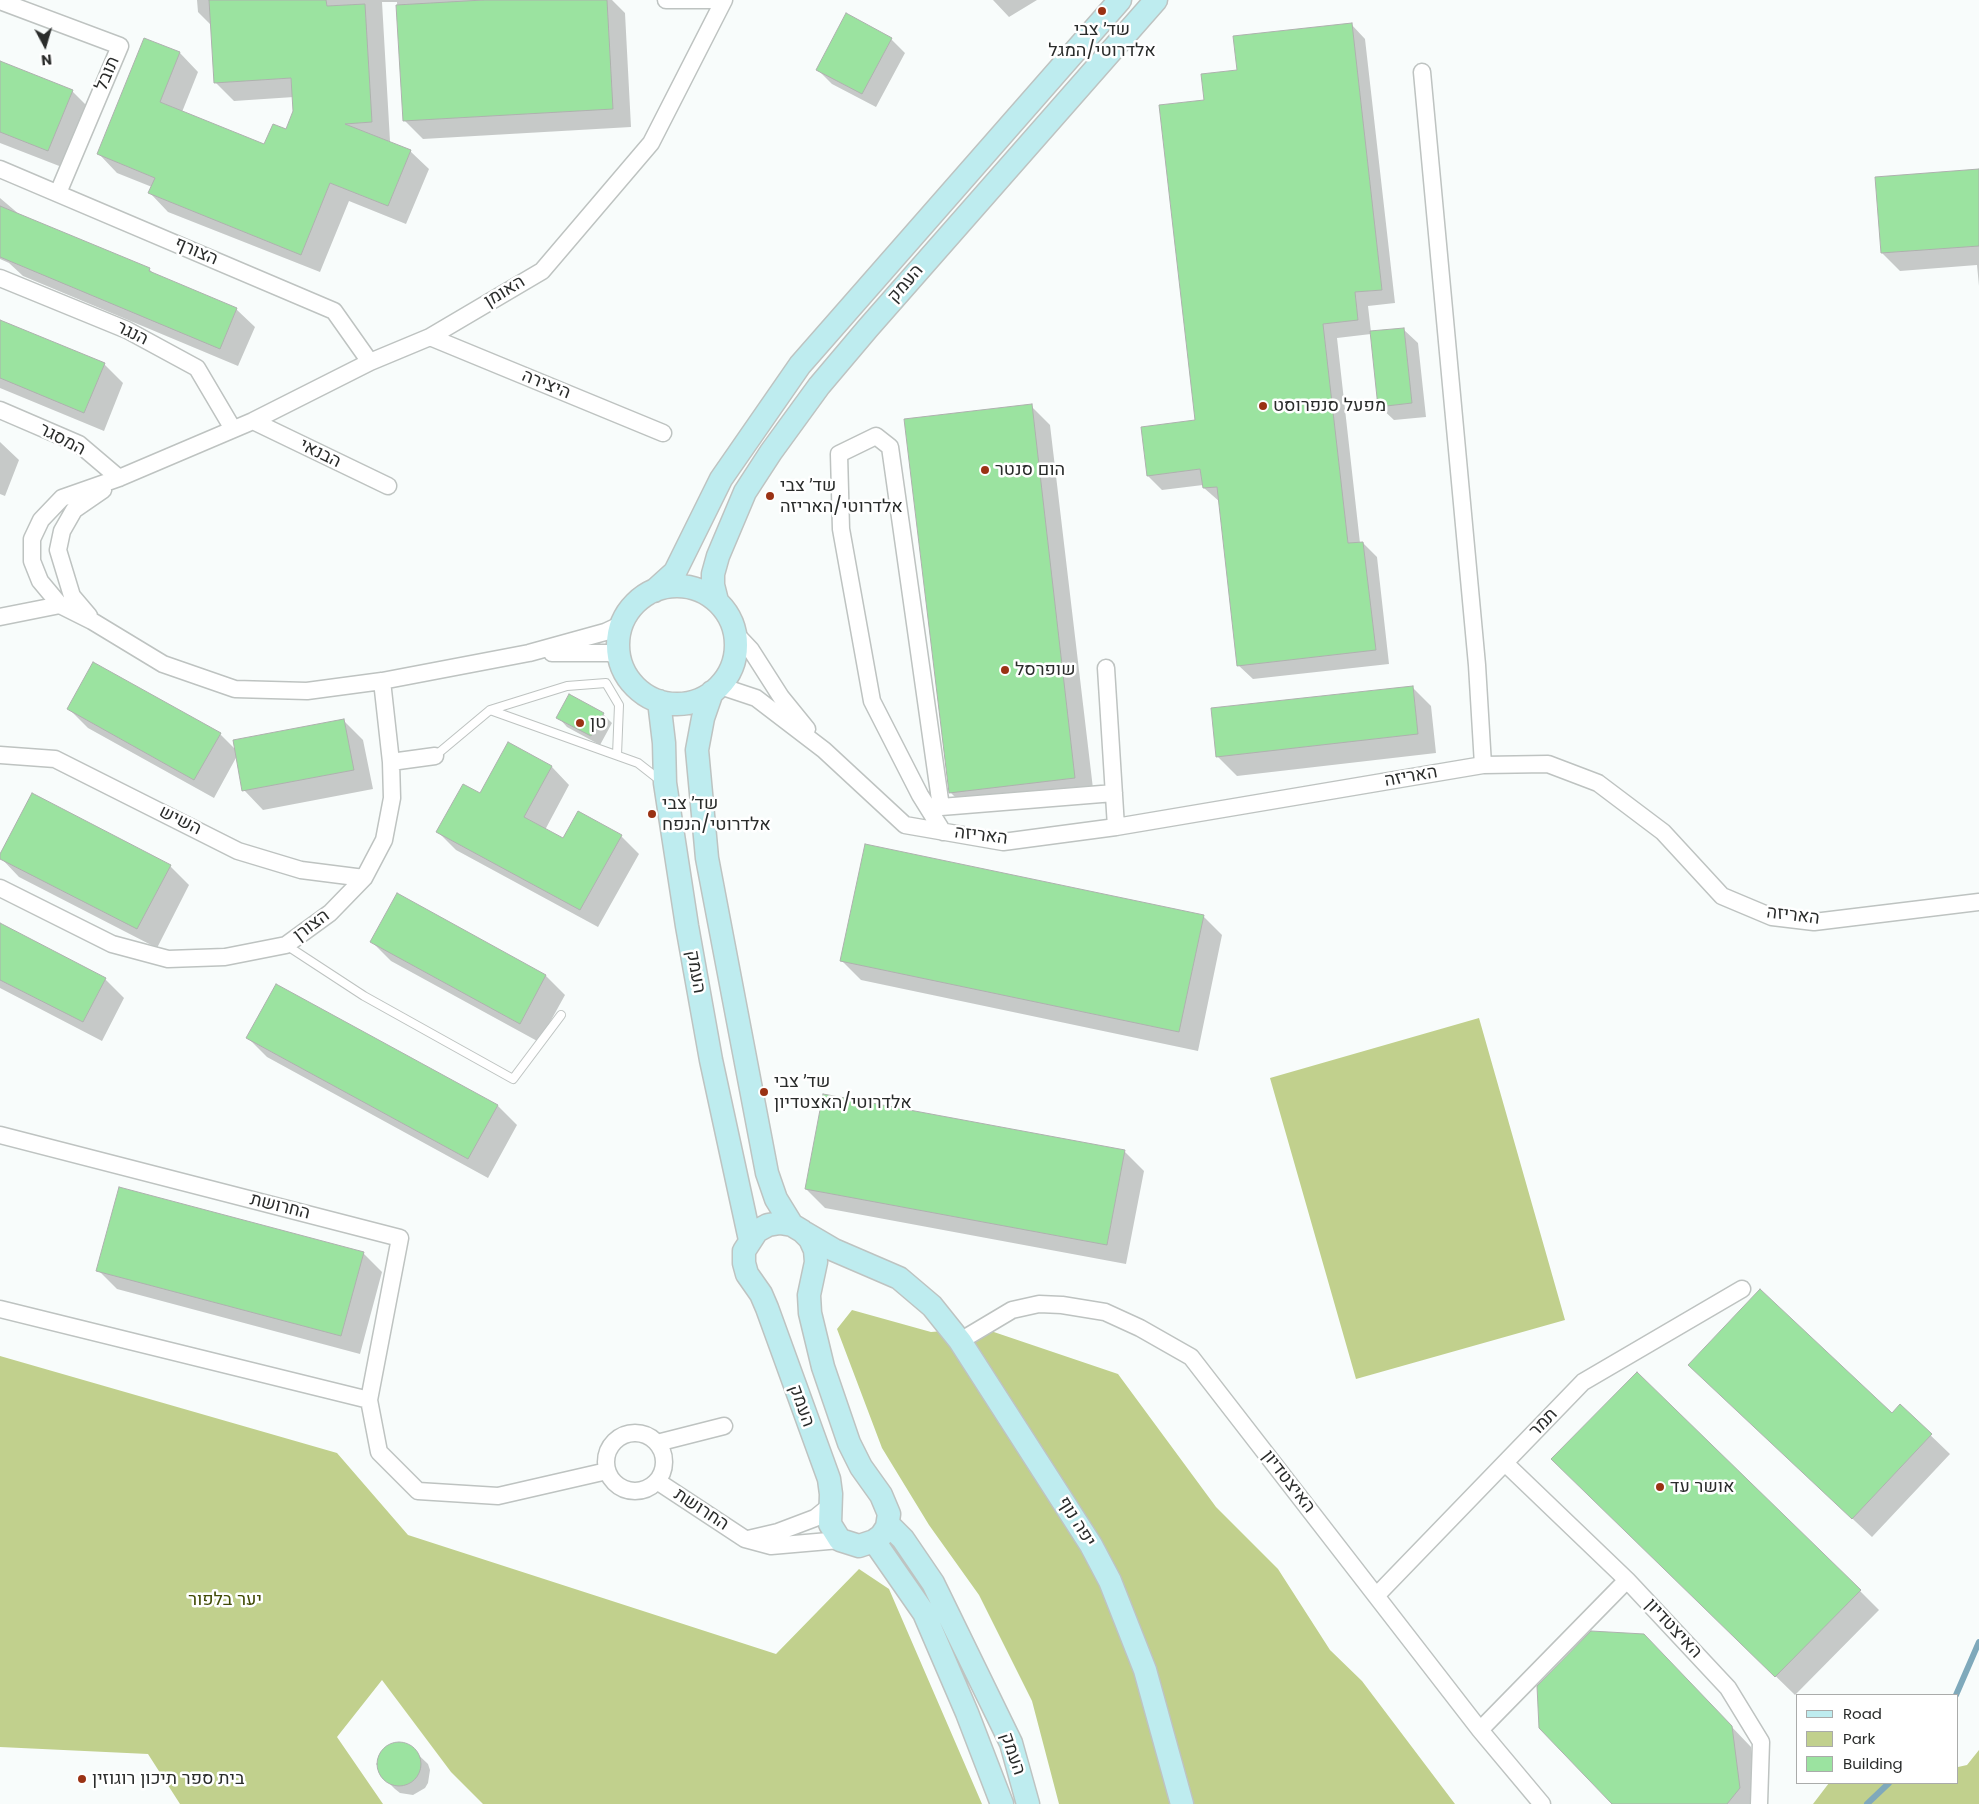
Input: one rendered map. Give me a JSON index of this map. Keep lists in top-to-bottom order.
{
  "streets": {
    "main road": ["העמק", "יפה נוף"],
    "street": [
      "תובל",
      "הצורף",
      "האומן",
      "הנגר",
      "היצירה",
      "המסגר",
      "הבנאי",
      "האריזה",
      "השיש",
      "הצורן",
      "החרושת",
      "תמר",
      "האיצטדיון"
    ]
  },
  "crossings": [
    ["תובל", "הצורף"],
    ["הצורף", "האומן"],
    ["העמק", "האריזה"],
    ["העמק", "החרושת"],
    ["העמק", "יפה נוף"],
    ["האומן", "הנגר"],
    ["האומן", "היצירה"],
    ["האומן", "המסגר"],
    ["האומן", "הבנאי"],
    ["השיש", "הצורן"],
    ["תמר", "האיצטדיון"],
    ["האיצטדיון", "יפה נוף"]
  ],
  "parks": ["יער בלפור"],
  "places": [
    "שד׳ צבי אלדרוטי/המגל",
    "מפעל סנפרוסט",
    "הום סנטר",
    "שד׳ צבי אלדרוטי/האריזה",
    "שופרסל",
    "טן",
    "שד׳ צבי אלדרוטי/הנפח",
    "שד׳ צבי אלדרוטי/האצטדיון",
    "אושר עד",
    "בית ספר תיכון רוגוזין"
  ],
  "legend": ["Road", "Park", "Building"],
  "north": "bottom"
}
